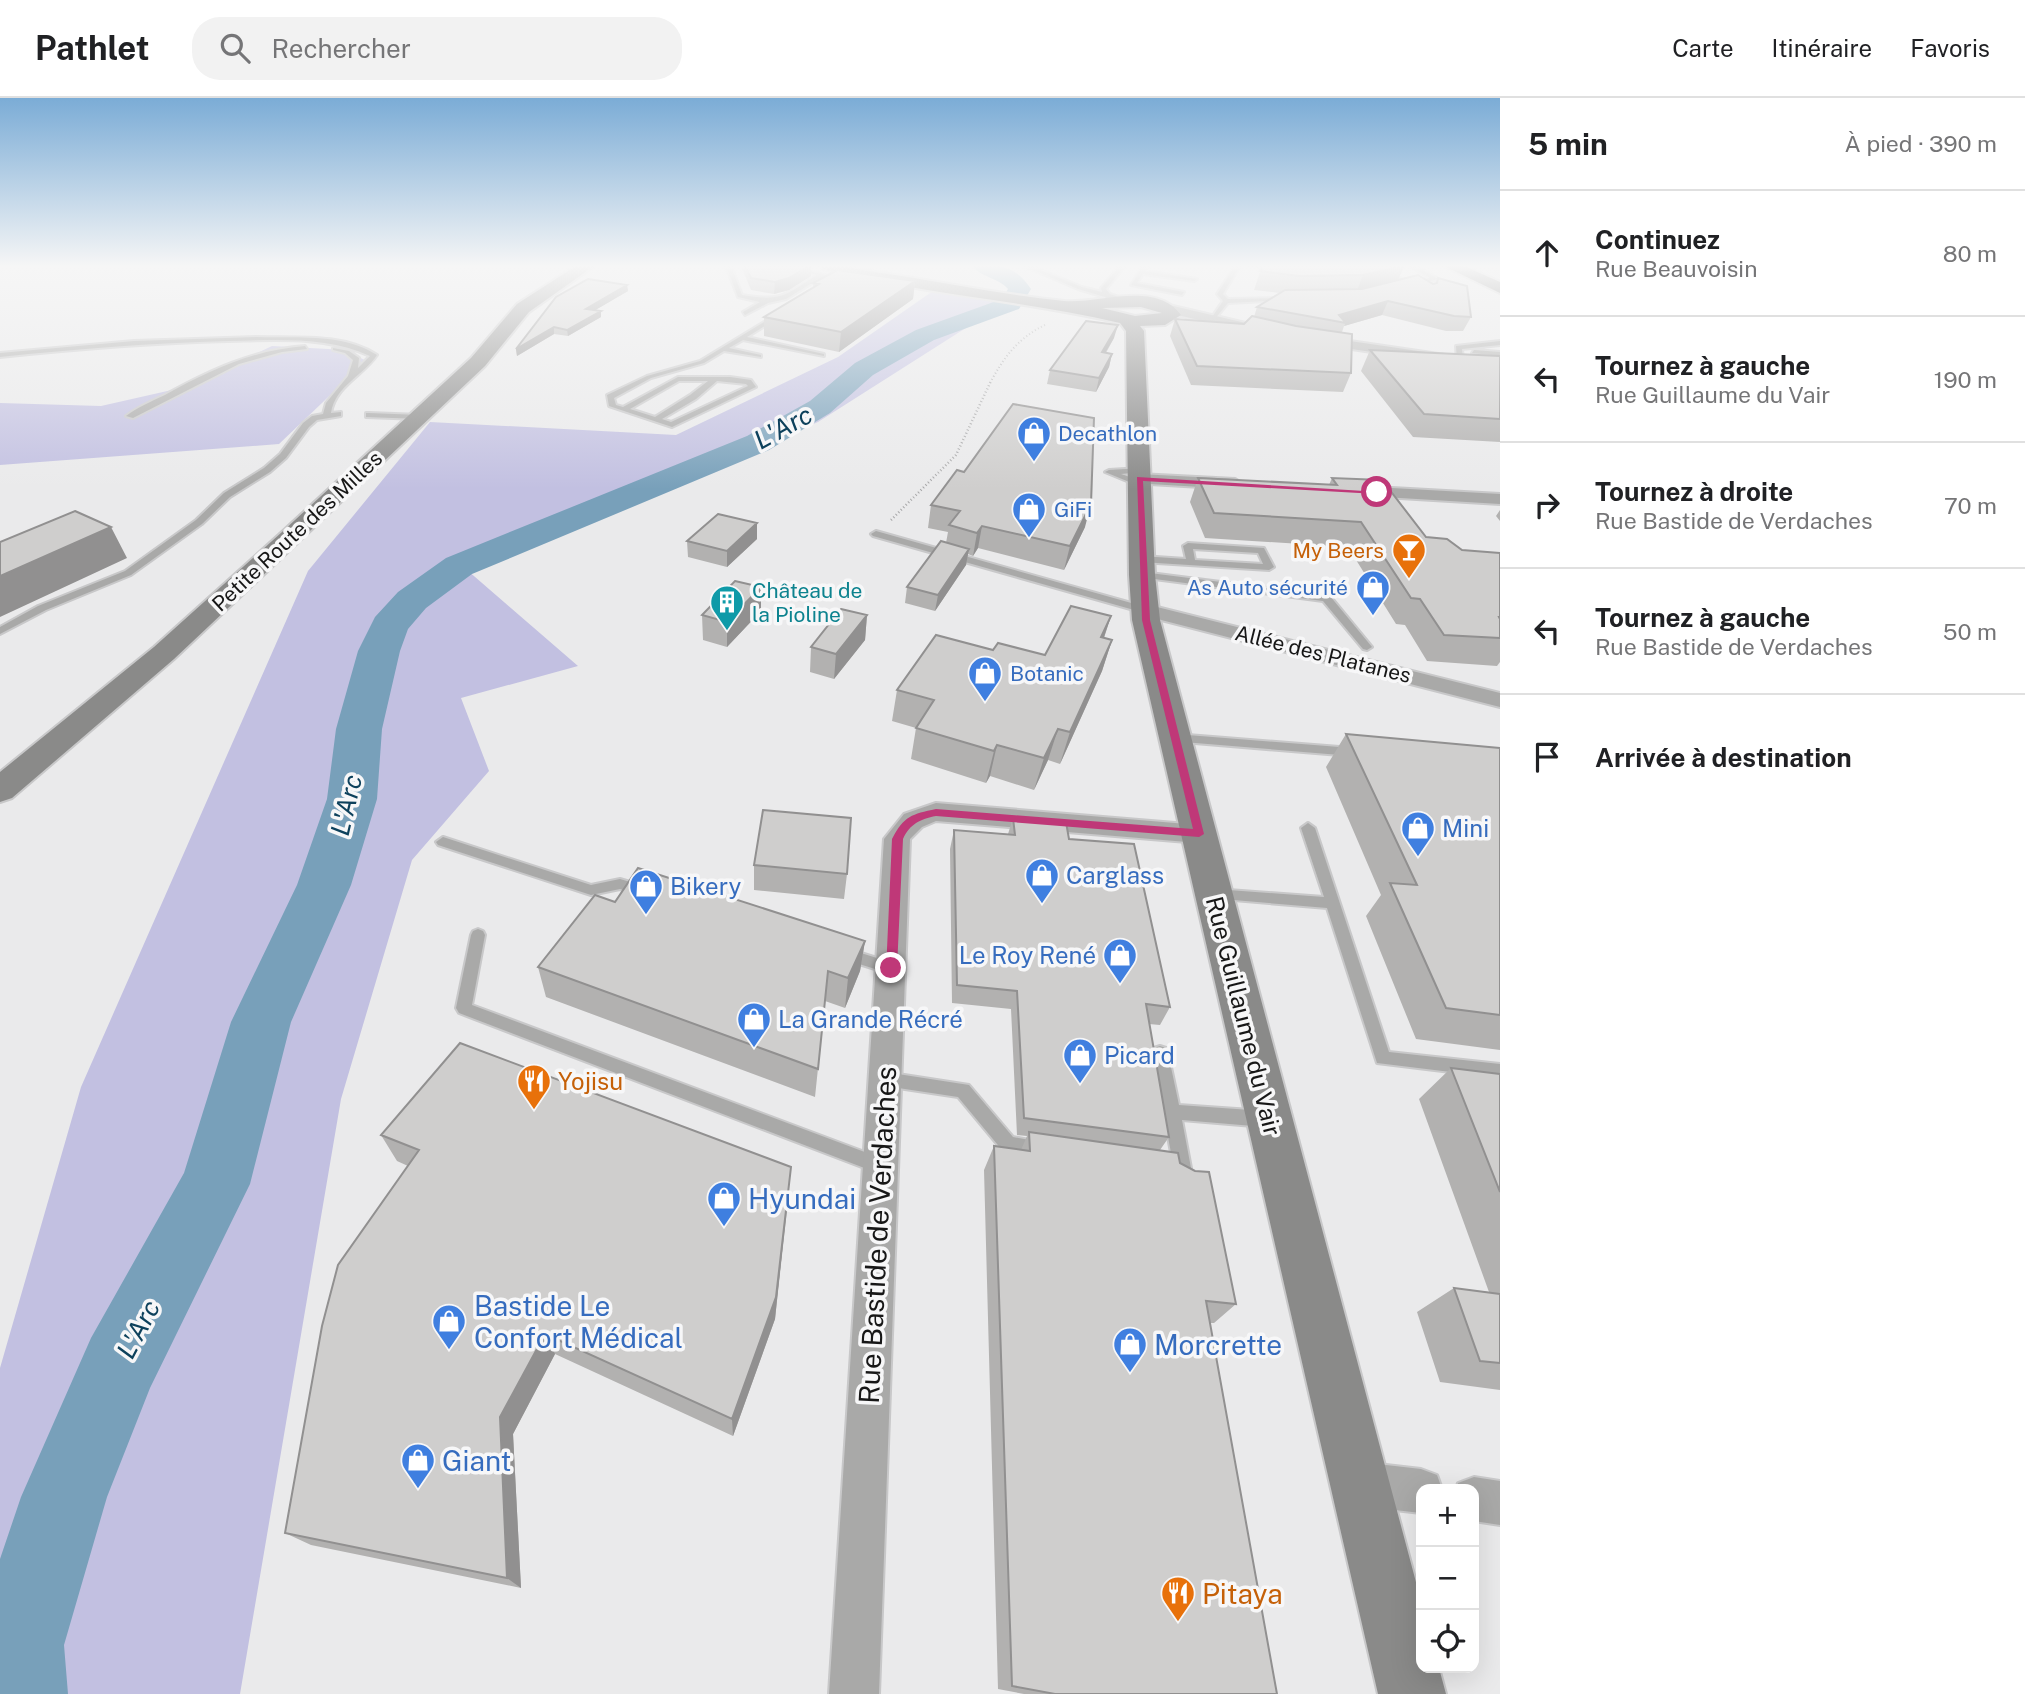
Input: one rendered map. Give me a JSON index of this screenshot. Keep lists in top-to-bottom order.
{
  "streets": {
    "main road": ["Petite Route des Milles", "Rue Guillaume du Vair"],
    "street": ["Allée des Platanes", "Rue Bastide de Verdaches"]
  },
  "crossings": [
    ["Allée des Platanes", "Rue Guillaume du Vair"],
    ["Rue Guillaume du Vair", "Rue Bastide de Verdaches"]
  ],
  "water": ["L'Arc"],
  "places": {
    "shop": [
      "Decathlon",
      "GiFi",
      "As Auto sécurité",
      "Botanic",
      "Mini",
      "Carglass",
      "Bikery",
      "Le Roy René",
      "La Grande Récré",
      "Picard",
      "Hyundai",
      "Bastide Le Confort Médical",
      "Morcrette",
      "Giant"
    ],
    "bar": ["My Beers"],
    "building": ["Château de la Pioline"],
    "restaurant": ["Yojisu", "Pitaya"]
  },
  "page": {
    "header": "Pathlet",
    "search": "Rechercher",
    "nav": ["Carte", "Itinéraire", "Favoris"],
    "heading": ["5 min", "À pied · 390 m"],
    "list": [
      ["Continuez", "Rue Beauvoisin", "80 m"],
      ["Tournez à gauche", "Rue Guillaume du Vair", "190 m"],
      ["Tournez à droite", "Rue Bastide de Verdaches", "70 m"],
      ["Tournez à gauche", "Rue Bastide de Verdaches", "50 m"],
      "Arrivée à destination"
    ],
    "map_buttons": ["+", "−"]
  }
}
